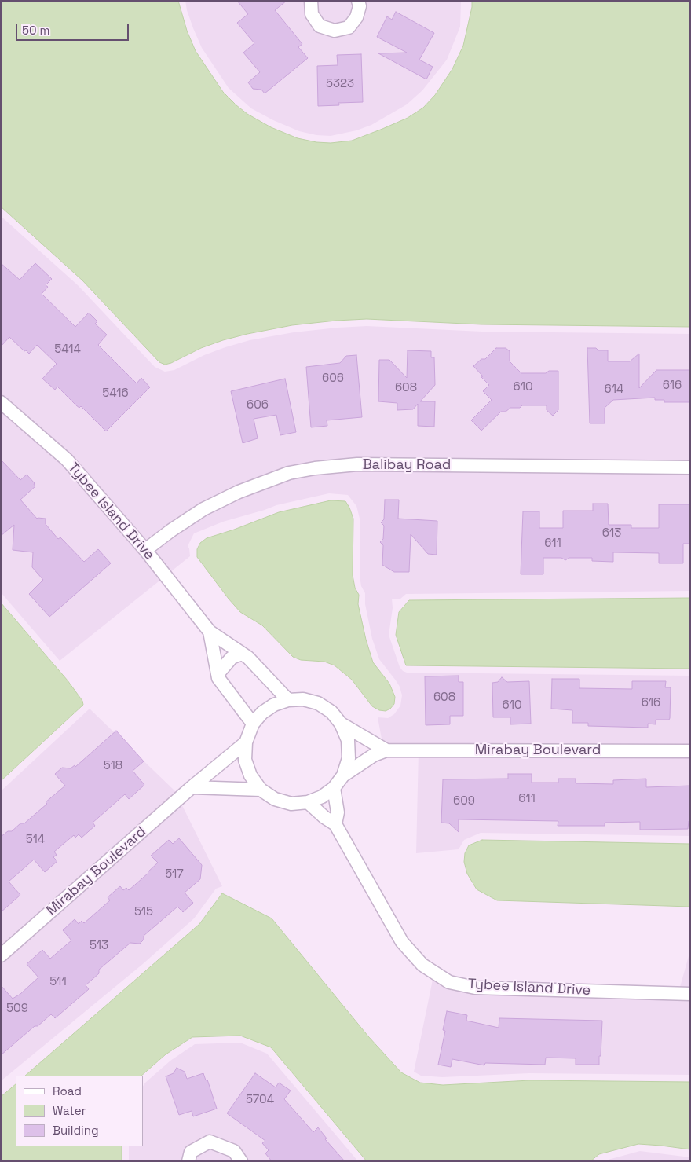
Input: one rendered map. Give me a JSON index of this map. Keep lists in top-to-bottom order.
{
  "streets": {
    "street": ["Balibay Road", "Tybee Island Drive", "Mirabay Boulevard"]
  },
  "crossings": [
    ["Balibay Road", "Tybee Island Drive"],
    ["Tybee Island Drive", "Mirabay Boulevard"]
  ],
  "house_numbers": [
    "5323",
    "5414",
    "606",
    "616",
    "610",
    "608",
    "614",
    "5416",
    "606",
    "613",
    "611",
    "608",
    "616",
    "610",
    "518",
    "611",
    "609",
    "514",
    "517",
    "515",
    "513",
    "511",
    "509",
    "5704"
  ],
  "legend": ["Road", "Water", "Building"],
  "scale_bar": "50 m"
}
